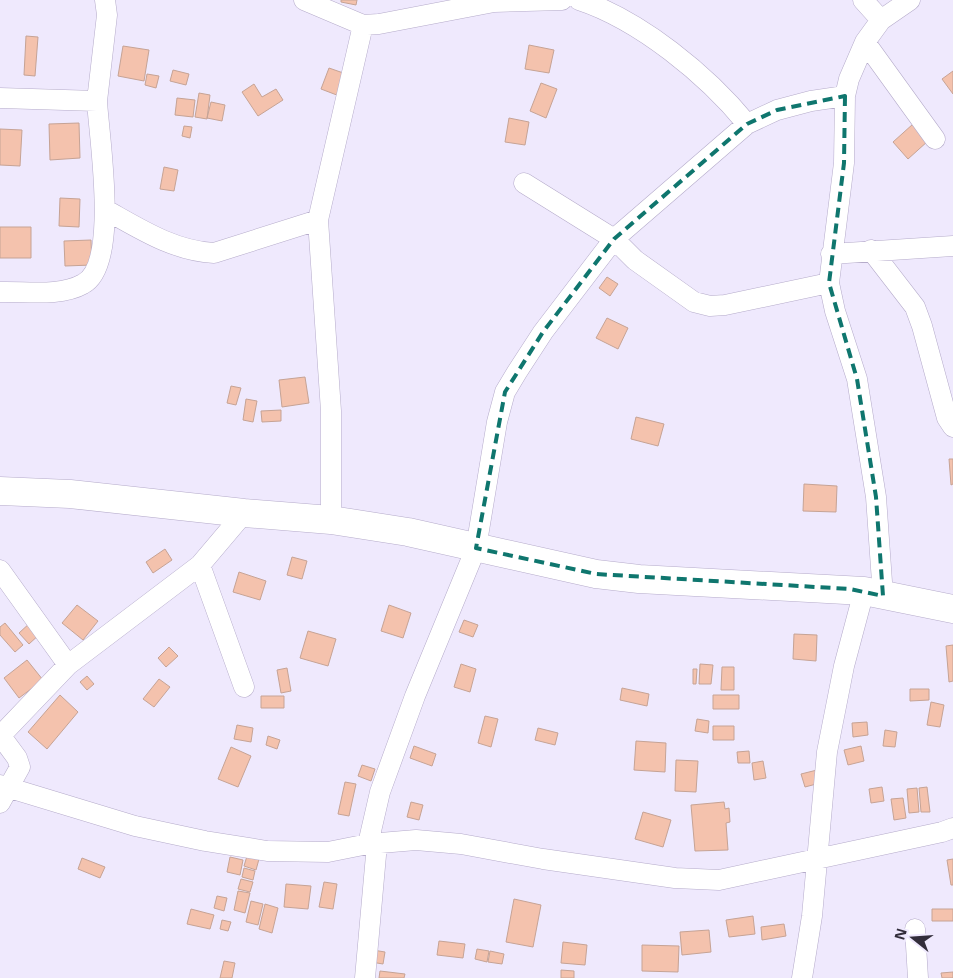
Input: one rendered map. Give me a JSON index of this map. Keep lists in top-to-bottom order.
{
  "north": "left"
}
